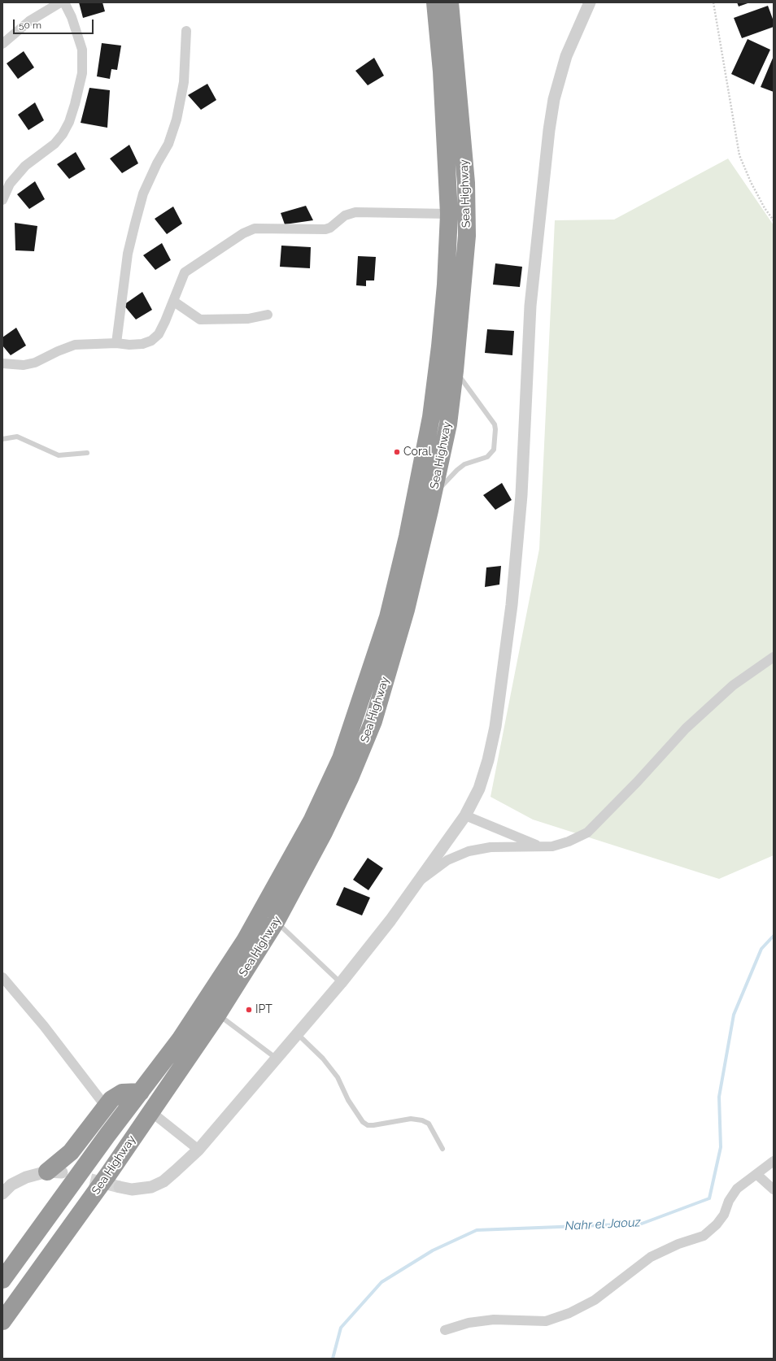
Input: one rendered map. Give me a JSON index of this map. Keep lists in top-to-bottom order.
{
  "streets": {
    "highway": ["Sea Highway"]
  },
  "water": ["Nahr el Jaouz"],
  "places": ["Coral", "IPT"],
  "scale_bar": "50 m"
}
